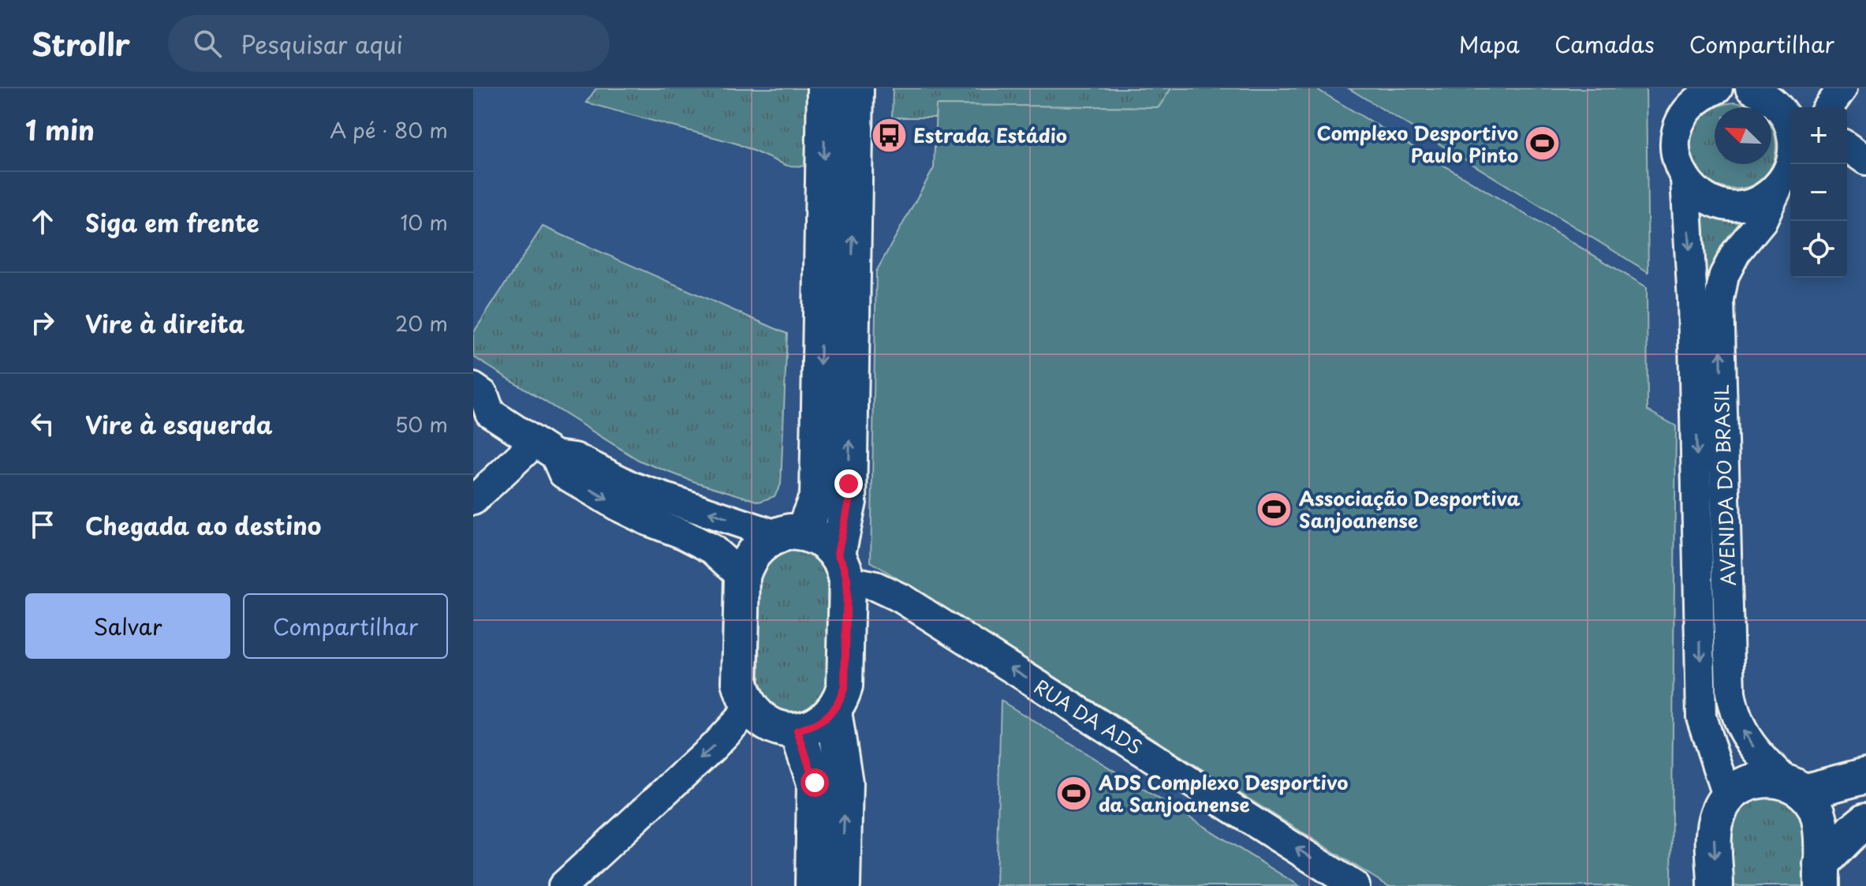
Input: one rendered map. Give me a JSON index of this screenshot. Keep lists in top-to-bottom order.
{
  "streets": {
    "main road": ["AVENIDA DO BRASIL"],
    "street": ["RUA DA ADS"]
  },
  "one_way": ["RUA DA ADS"],
  "places": {
    "bus stop": ["Estrada Estádio"],
    "sports": ["Complexo Desportivo Paulo Pinto", "Associação Desportiva Sanjoanense", "ADS Complexo Desportivo da Sanjoanense"]
  },
  "north": "top left",
  "page": {
    "header": "Strollr",
    "search": "Pesquisar aqui",
    "nav": ["Mapa", "Camadas", "Compartilhar"],
    "heading": ["1 min", "A pé · 80 m"],
    "map_buttons": ["+", "−"],
    "list": [
      ["Siga em frente", "10 m"],
      ["Vire à direita", "20 m"],
      ["Vire à esquerda", "50 m"],
      "Chegada ao destino"
    ],
    "buttons": ["Salvar", "Compartilhar"]
  }
}
